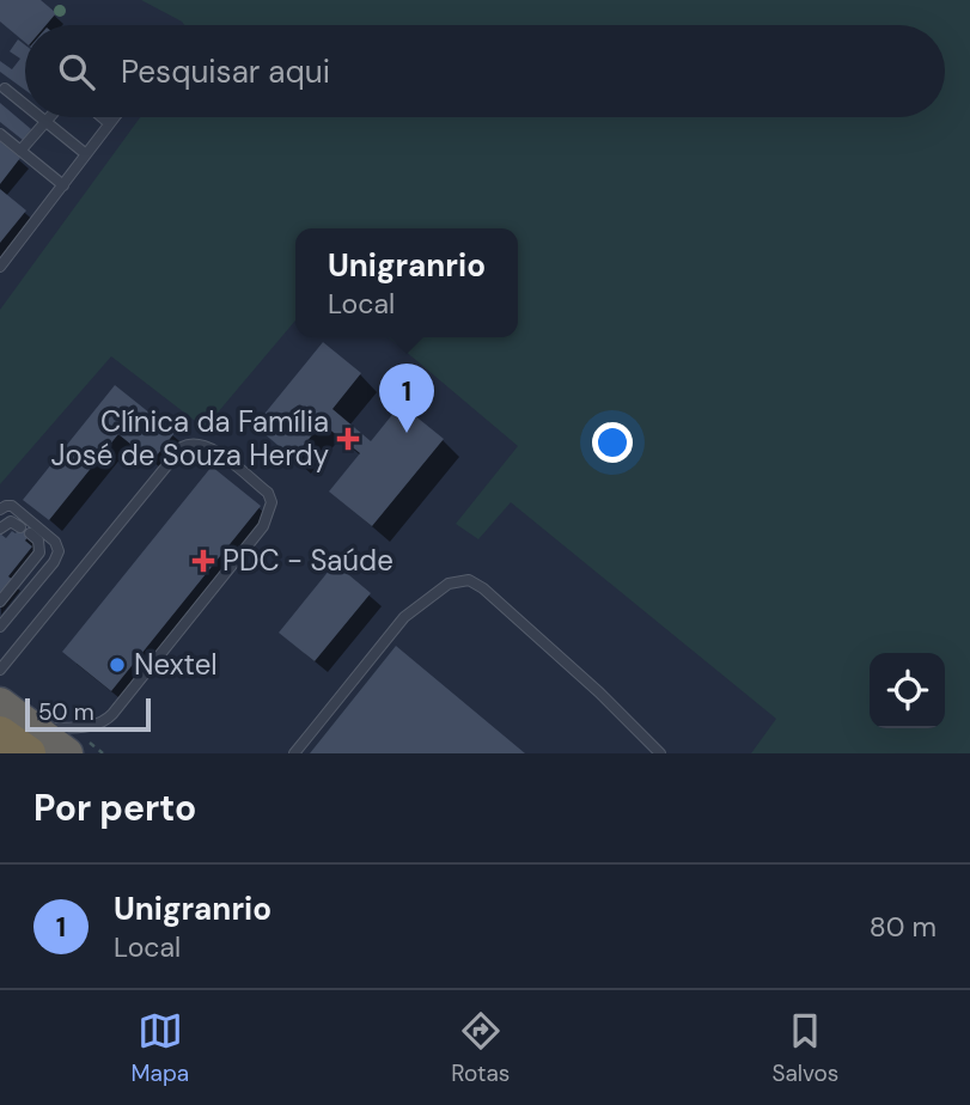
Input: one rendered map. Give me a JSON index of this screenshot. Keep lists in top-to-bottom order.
{
  "places": {
    "health": ["Clínica da Família José de Souza Herdy", "PDC - Saúde"],
    "other": ["Nextel"]
  },
  "scale_bar": "50 m",
  "page": {
    "search": "Pesquisar aqui",
    "popup": ["Unigranrio", "Local"],
    "pins": "1",
    "scale": "50 m",
    "heading": "Por perto",
    "list": [
      {
        "mark": "1",
        "name": "Unigranrio",
        "note": "Local",
        "value": "80 m"
      }
    ],
    "nav": ["Mapa", "Rotas", "Salvos"]
  }
}
